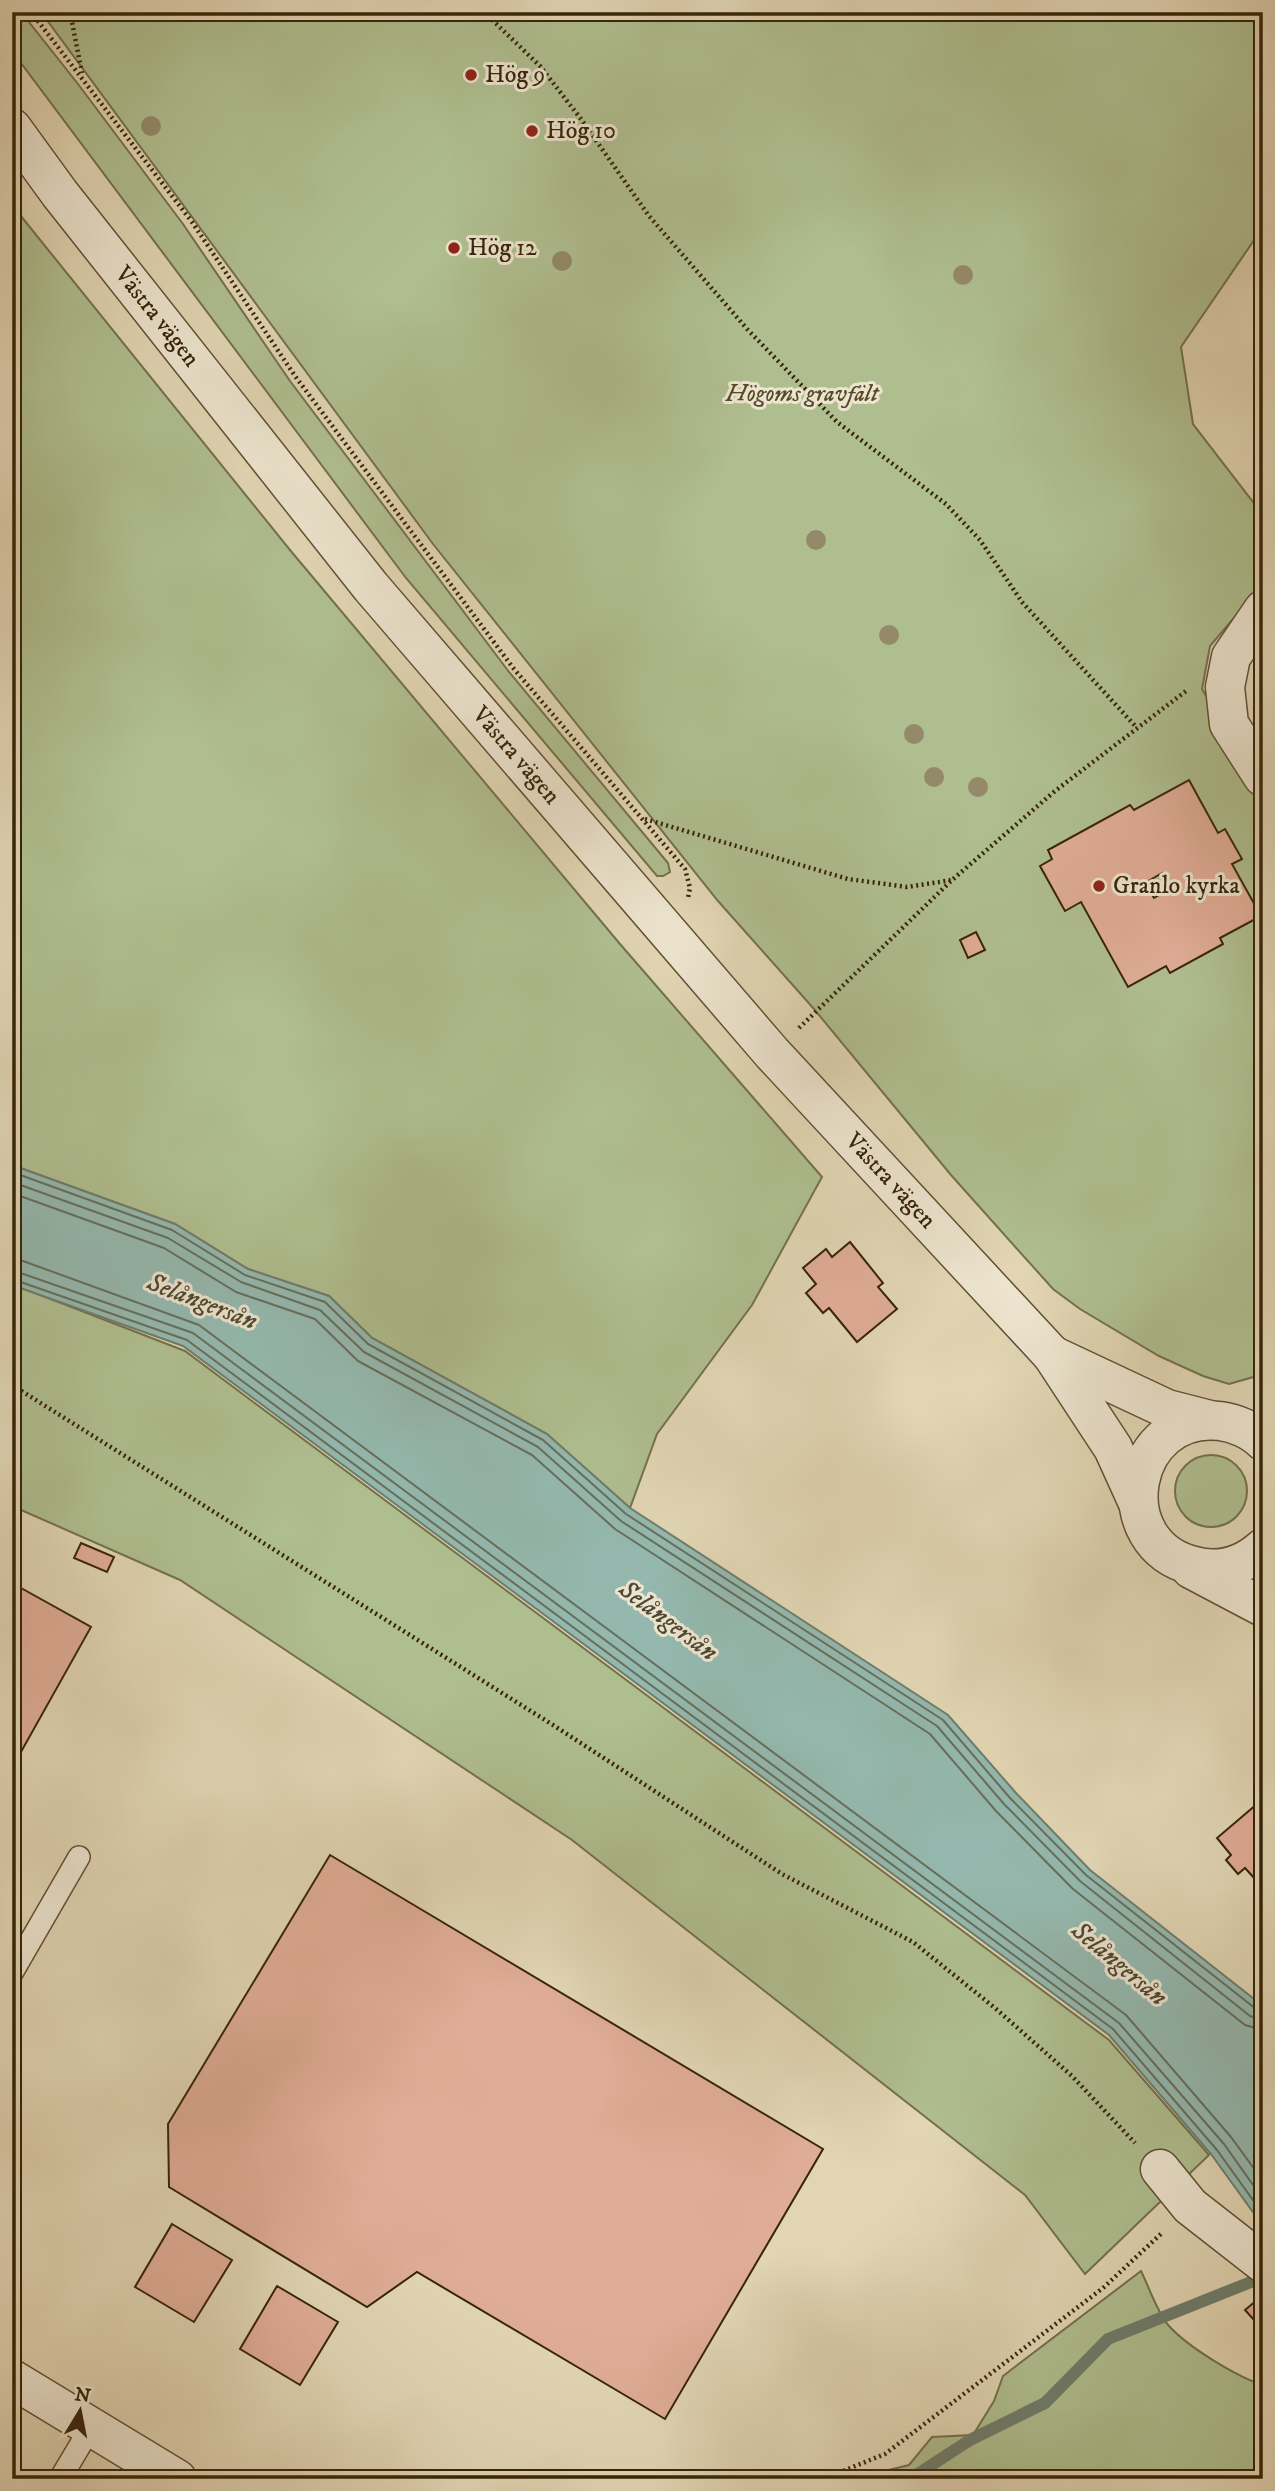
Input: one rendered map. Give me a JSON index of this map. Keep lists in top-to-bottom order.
{
  "streets": {
    "street": ["Västra vägen"]
  },
  "water": ["Selångersån"],
  "parks": ["Högoms gravfält"],
  "places": [
    "Hög 9",
    "Hög 10",
    "Hög 12",
    "Granlo kyrka"
  ],
  "north": "top"
}
